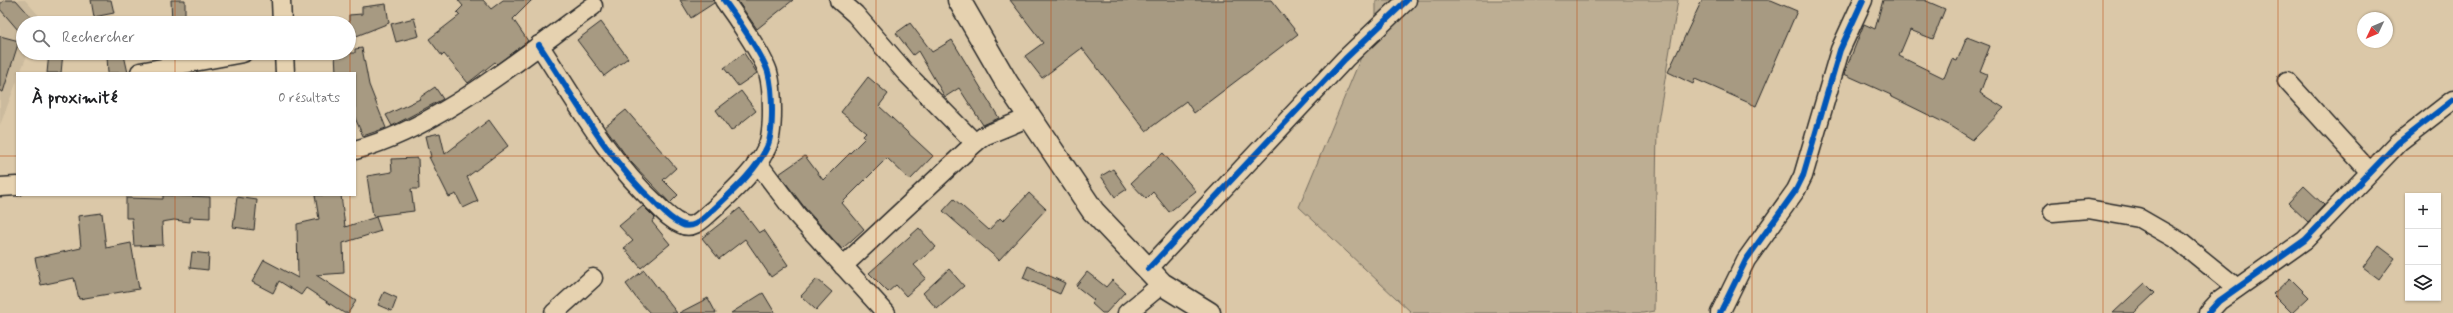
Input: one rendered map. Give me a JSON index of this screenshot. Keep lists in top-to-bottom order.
{
  "north": "bottom left",
  "page": {
    "search": "Rechercher",
    "heading": ["À proximité", "0 résultats"],
    "map_buttons": ["+", "−"]
  }
}
